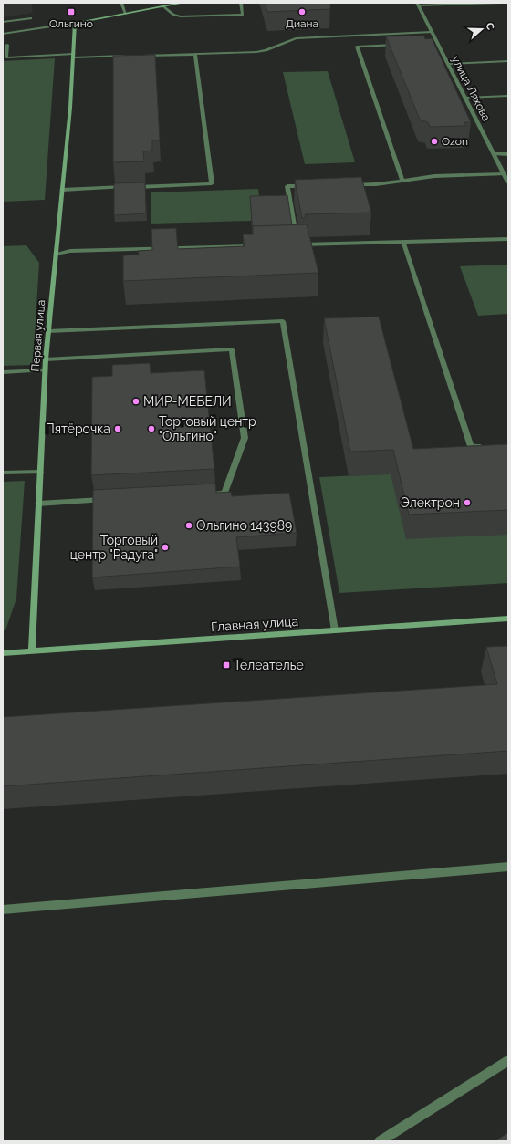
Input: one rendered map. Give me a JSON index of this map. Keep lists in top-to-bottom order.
{
  "streets": {
    "street": ["улица Ляхова", "Первая улица", "Главная улица"]
  },
  "crossings": [
    ["Первая улица", "Главная улица"]
  ],
  "places": {
    "transit": ["Ольгино", "Телеателье"],
    "other": [
      "Диана",
      "Ozon",
      "МИР-МЕБЕЛИ",
      "Пятёрочка",
      "Торговый центр \"Ольгино\"",
      "Электрон",
      "Ольгино 143989",
      "Торговый центр \"Радуга\""
    ]
  },
  "north": "right"
}
